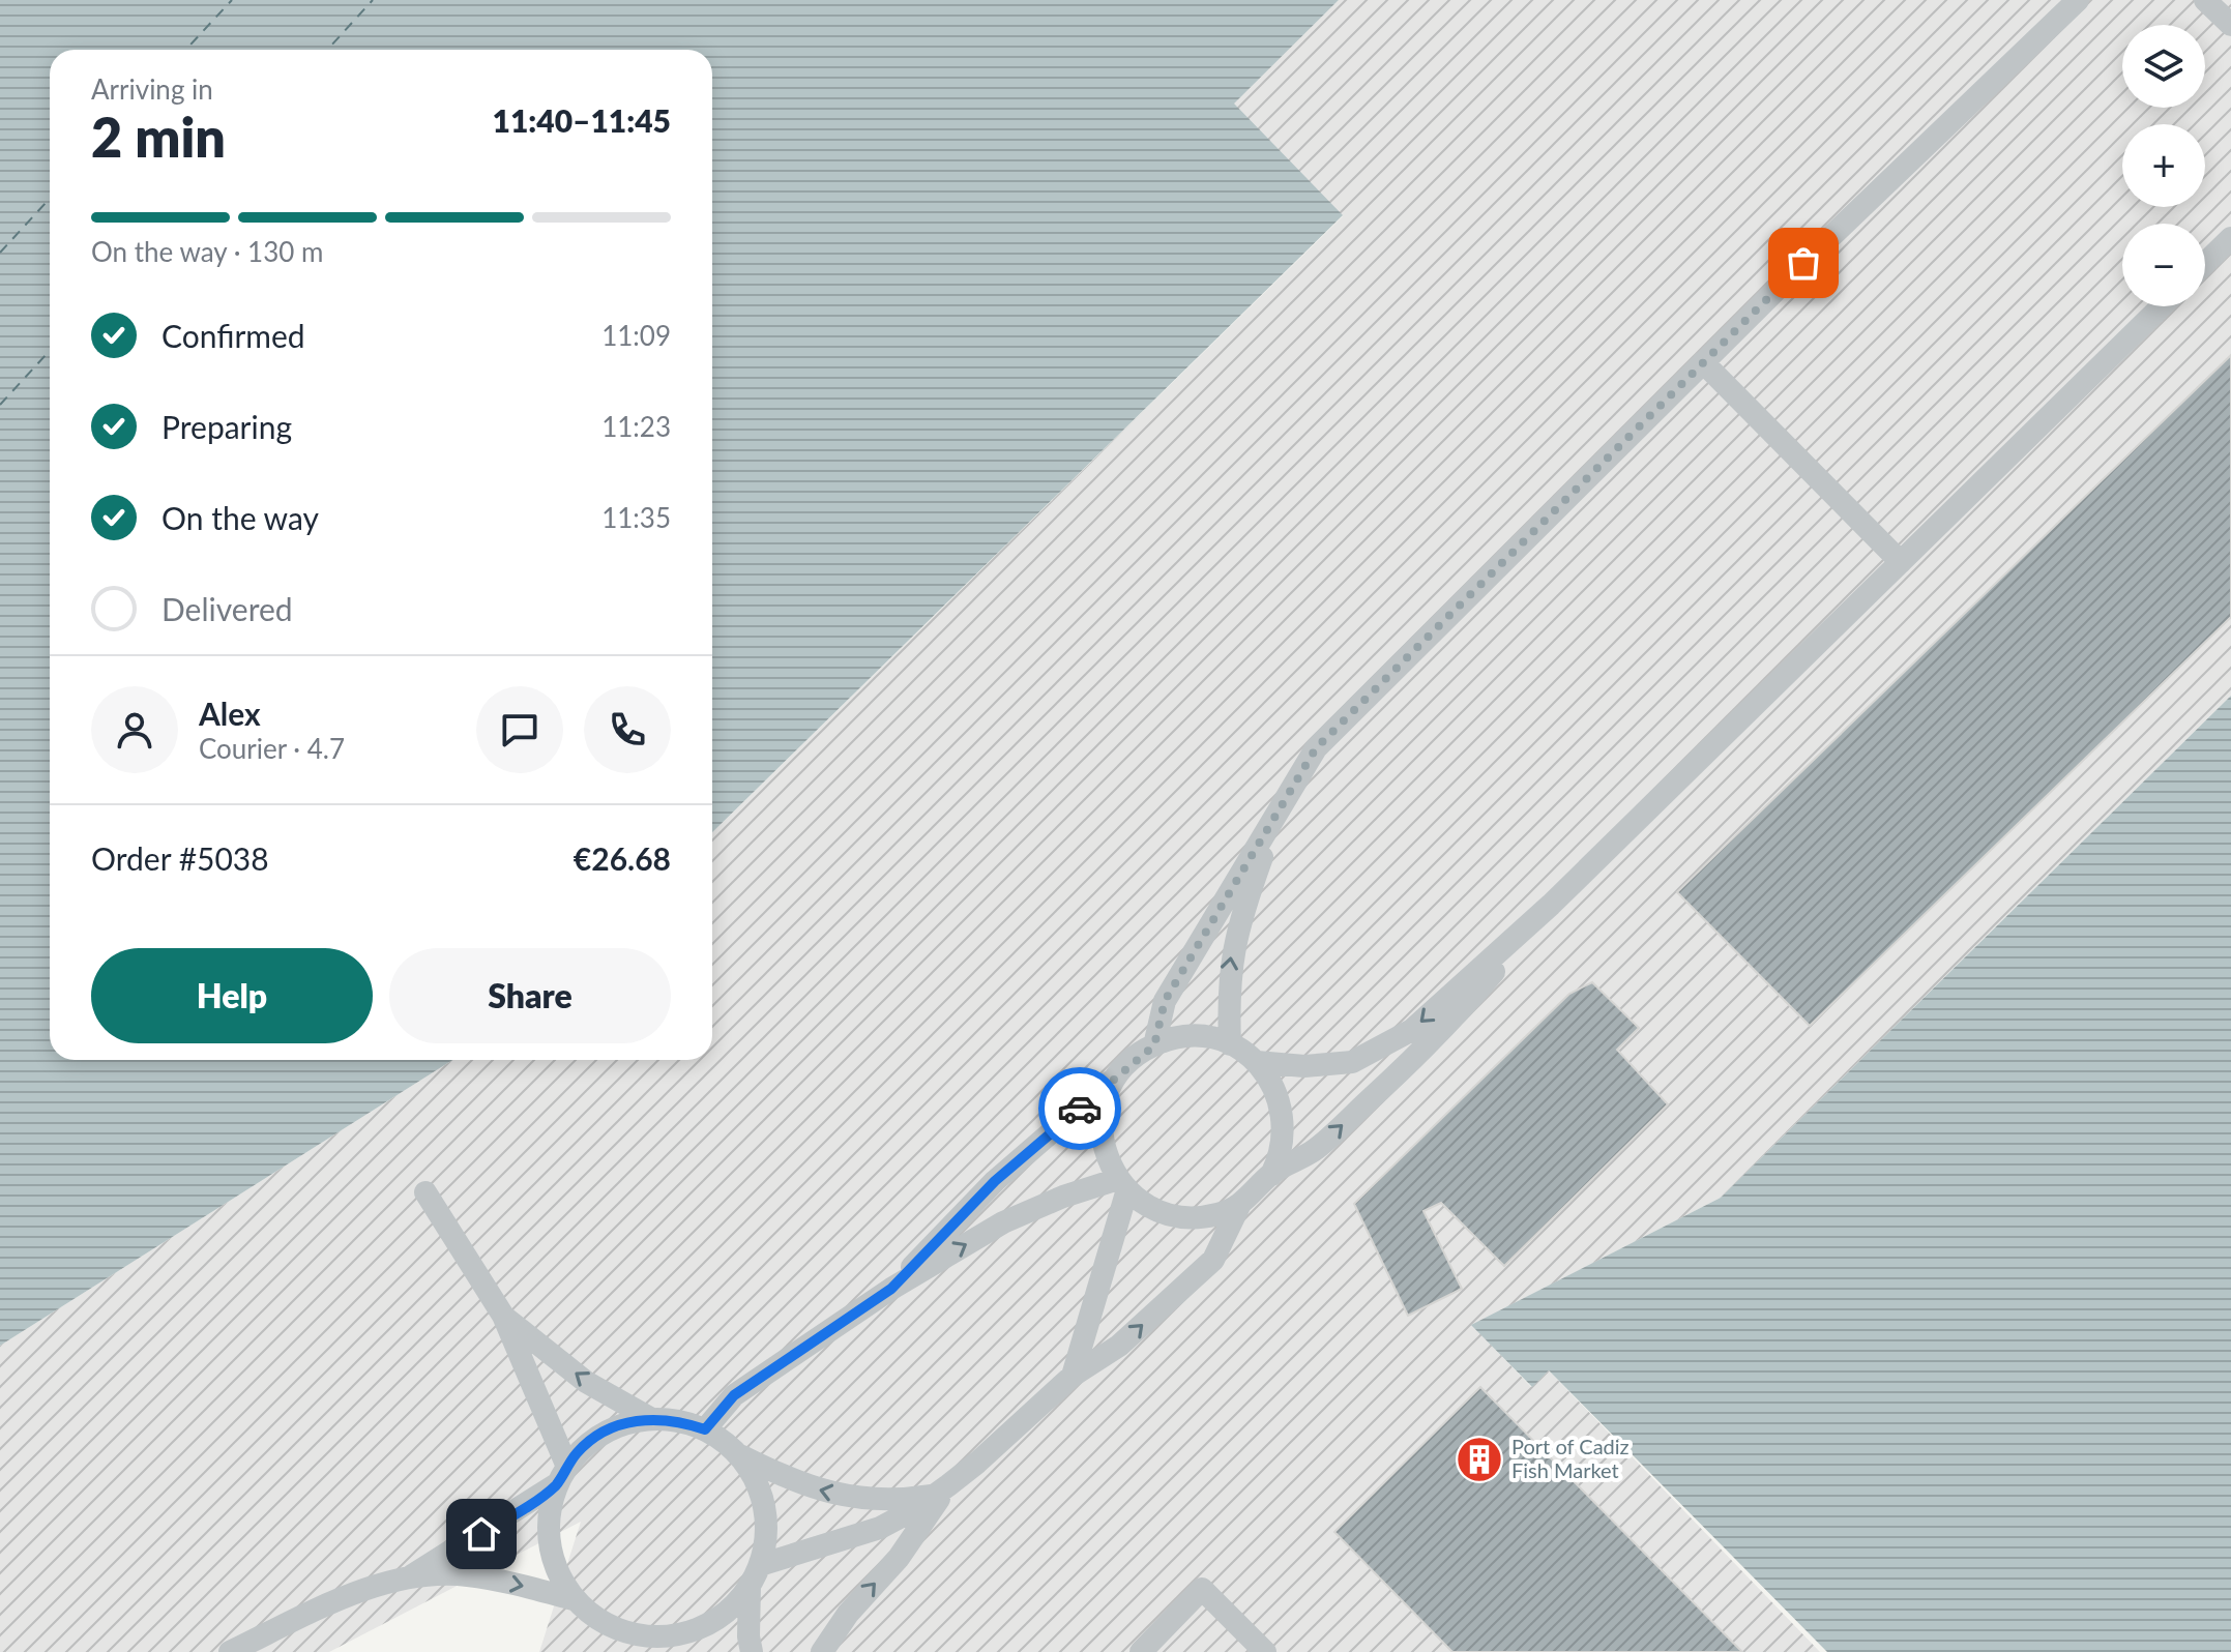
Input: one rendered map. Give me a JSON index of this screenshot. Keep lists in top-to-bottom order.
{
  "places": {
    "building": ["Port of Cadiz Fish Market"]
  },
  "page": {
    "map_buttons": ["+", "−"],
    "heading": ["2 min", "Arriving in", "11:40–11:45"],
    "panel": [
      "Alex",
      "Courier · 4.7",
      "Order #5038",
      "€26.68"
    ],
    "bar": "On the way · 130 m",
    "list": [
      ["Confirmed", "11:09"],
      ["Preparing", "11:23"],
      ["On the way", "11:35"],
      "Delivered"
    ],
    "buttons": ["Help", "Share"]
  }
}
